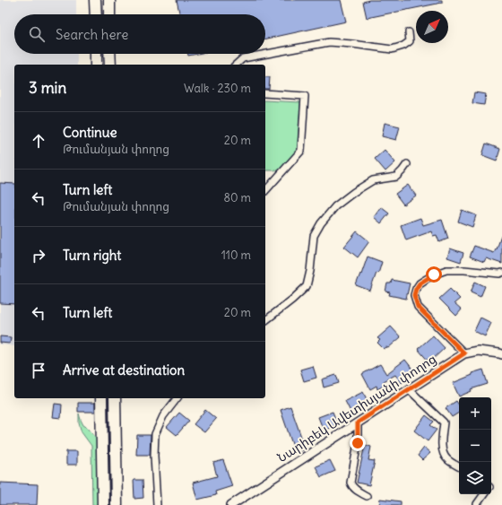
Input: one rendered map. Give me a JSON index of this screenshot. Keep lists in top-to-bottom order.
{
  "streets": {
    "street": ["Նարիբեկ Ավետիսյանի փողոց"]
  },
  "north": "top right",
  "page": {
    "search": "Search here",
    "heading": ["3 min", "Walk · 230 m"],
    "list": [
      ["Continue", "Թումանյան փողոց", "20 m"],
      ["Turn left", "Թումանյան փողոց", "80 m"],
      ["Turn right", "110 m"],
      ["Turn left", "20 m"],
      "Arrive at destination"
    ],
    "map_buttons": ["+", "−"]
  }
}
